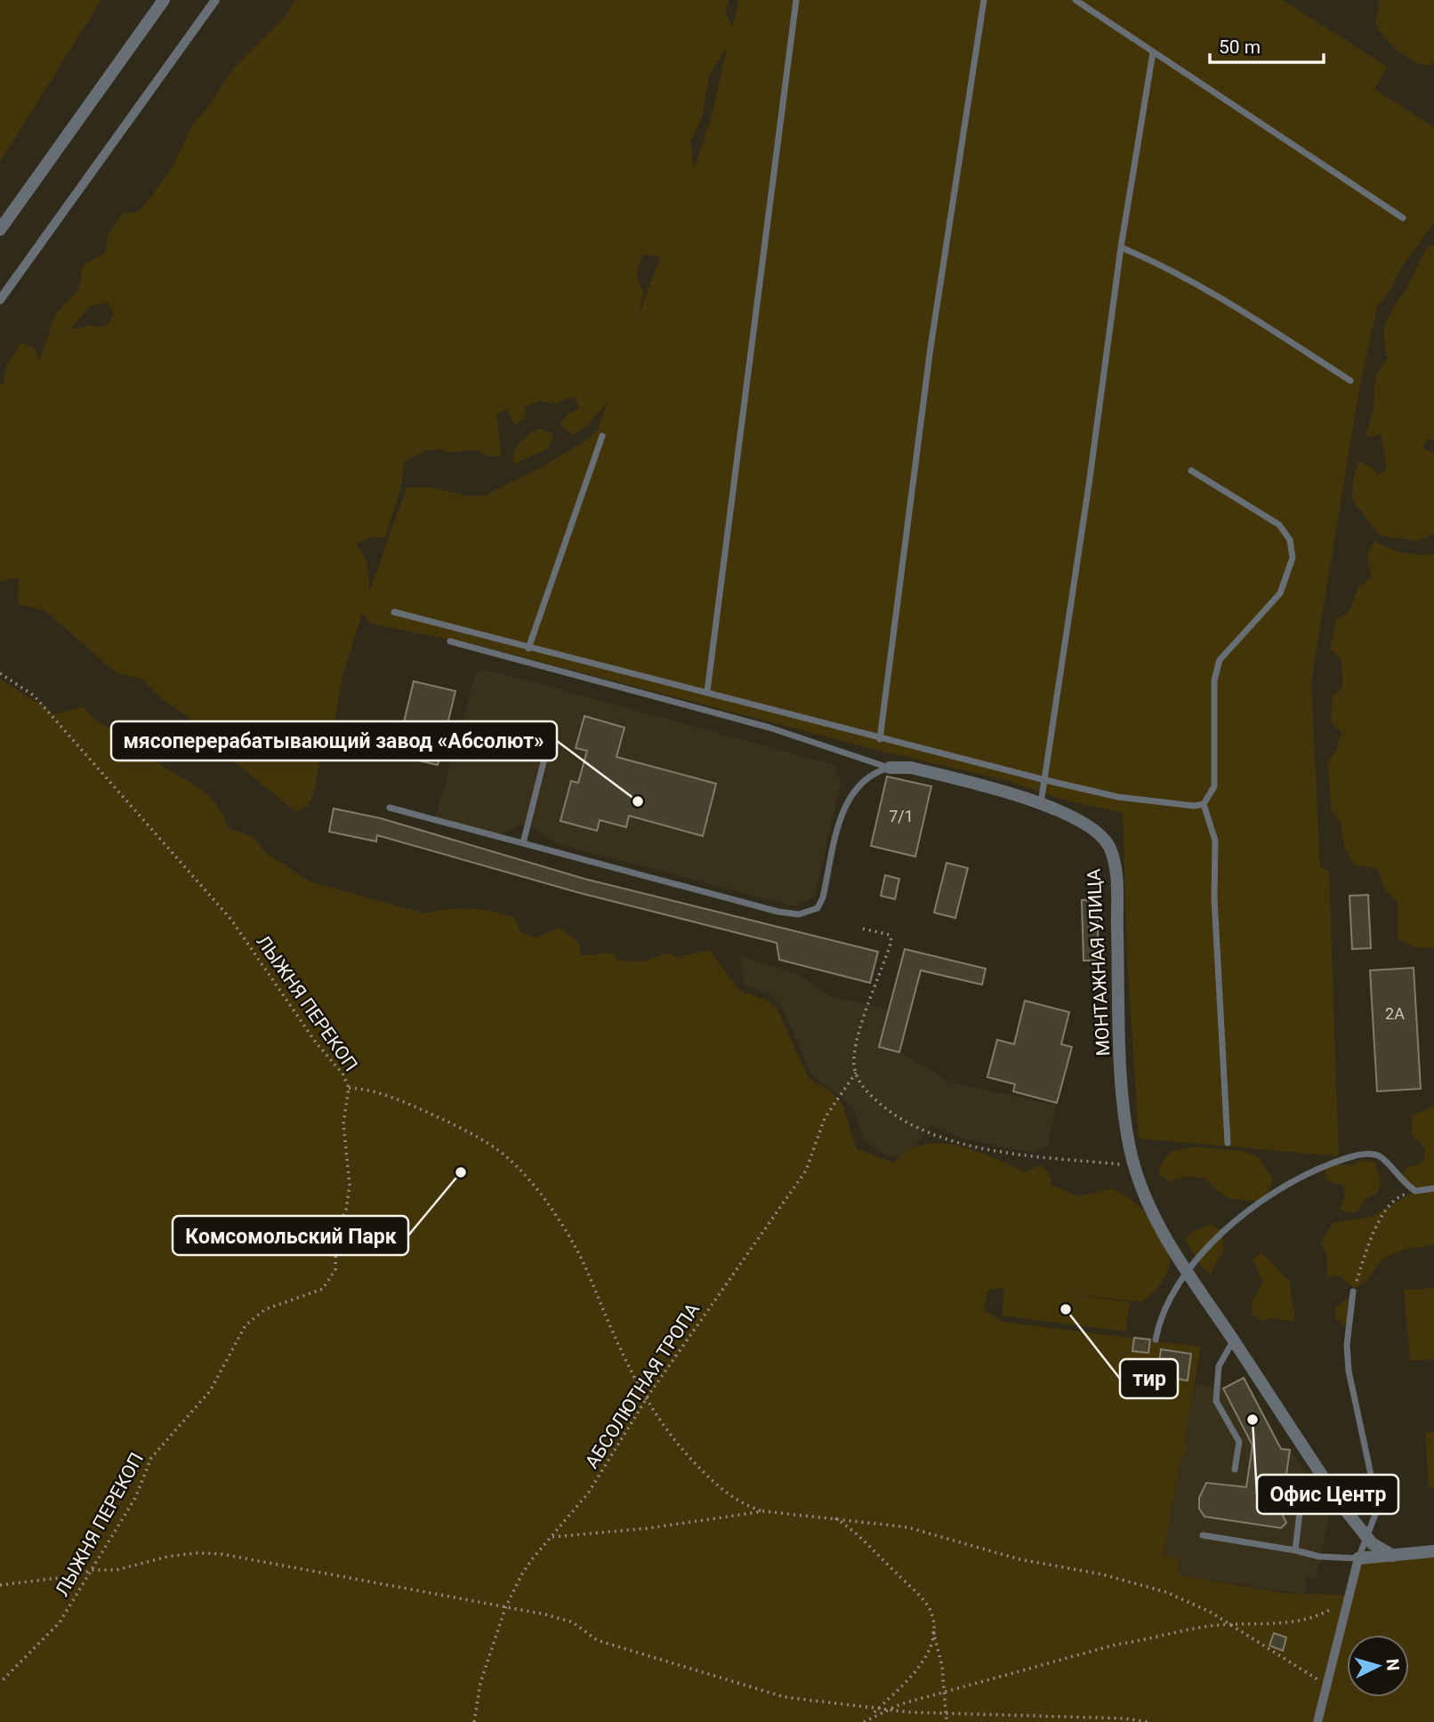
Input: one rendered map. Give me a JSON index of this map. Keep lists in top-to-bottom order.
{
  "streets": {
    "street": ["МОНТАЖНАЯ УЛИЦА"],
    "path": ["ЛЫЖНЯ ПЕРЕКОП", "АБСОЛЮТНАЯ ТРОПА"]
  },
  "places": [
    "мясоперерабатывающий завод «Абсолют»",
    "Комсомольский Парк",
    "тир",
    "Офис Центр"
  ],
  "house_numbers": ["7/1", "2А"],
  "scale_bar": "50 m",
  "north": "right"
}
